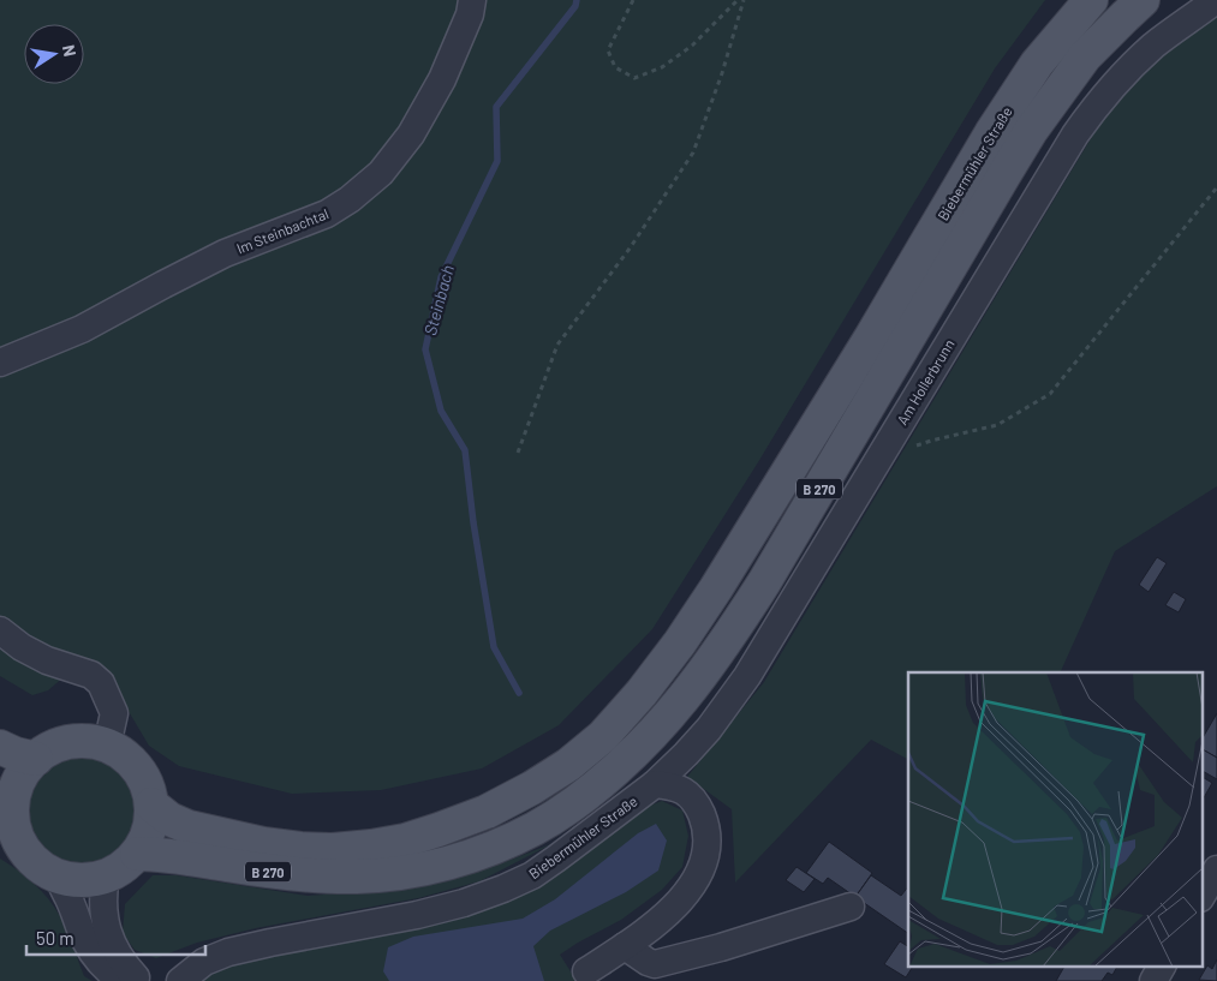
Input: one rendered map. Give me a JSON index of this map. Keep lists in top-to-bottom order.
{
  "streets": {
    "main road": ["Biebermühler Straße", "B 270"],
    "street": ["Im Steinbachtal", "Am Hollerbrunn"]
  },
  "crossings": [
    ["Biebermühler Straße", "Am Hollerbrunn"],
    ["Biebermühler Straße", "B 270"]
  ],
  "water": ["Steinbach"],
  "scale_bar": "50 m",
  "north": "right"
}
